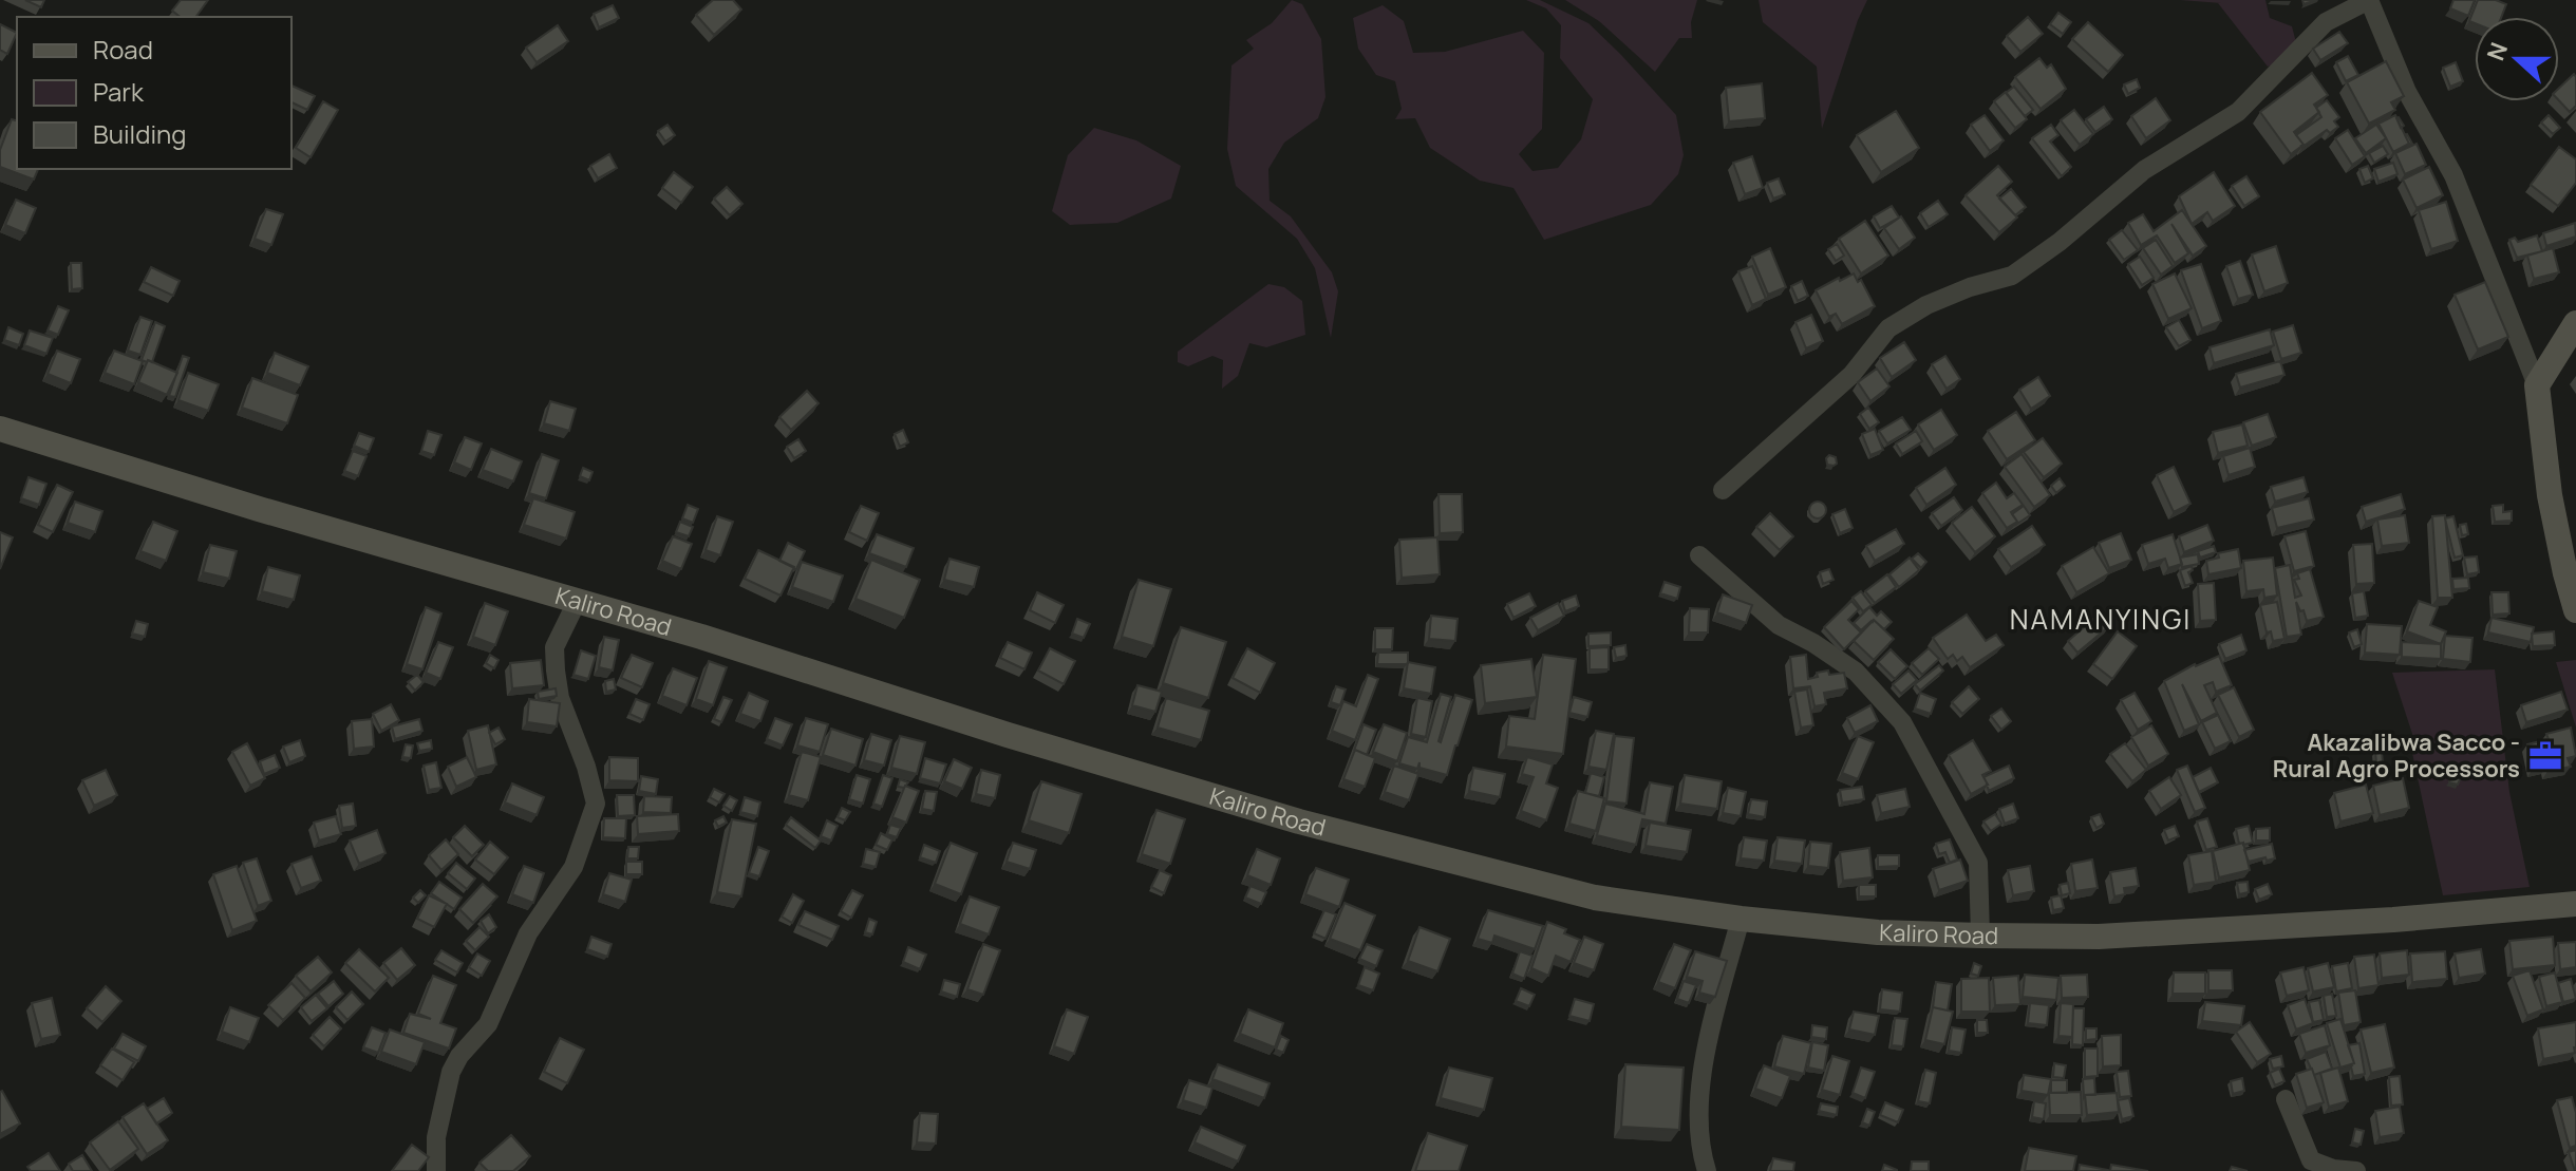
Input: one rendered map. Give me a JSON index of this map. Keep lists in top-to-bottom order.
{
  "streets": {
    "main road": ["Kaliro Road"]
  },
  "districts": ["NAMANYINGI"],
  "places": {
    "office": ["Akazalibwa Sacco - Rural Agro Processors"]
  },
  "legend": ["Road", "Park", "Building"],
  "north": "left"
}
